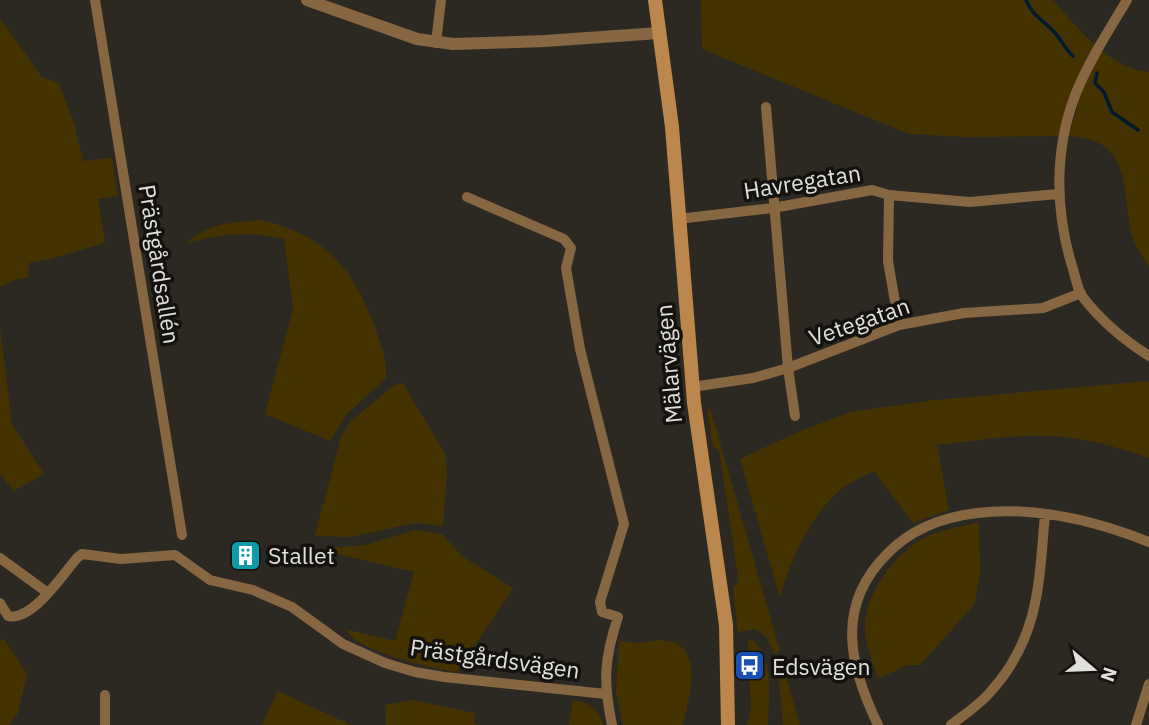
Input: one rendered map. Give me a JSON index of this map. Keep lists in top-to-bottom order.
{
  "streets": {
    "main road": ["Mälarvägen"],
    "street": [
      "Havregatan",
      "Prästgårdsallén",
      "Vetegatan",
      "Prästgårdsvägen"
    ]
  },
  "crossings": [
    ["Havregatan", "Mälarvägen"],
    ["Vetegatan", "Mälarvägen"]
  ],
  "places": {
    "building": ["Stallet"],
    "bus stop": ["Edsvägen"]
  },
  "north": "right"
}
